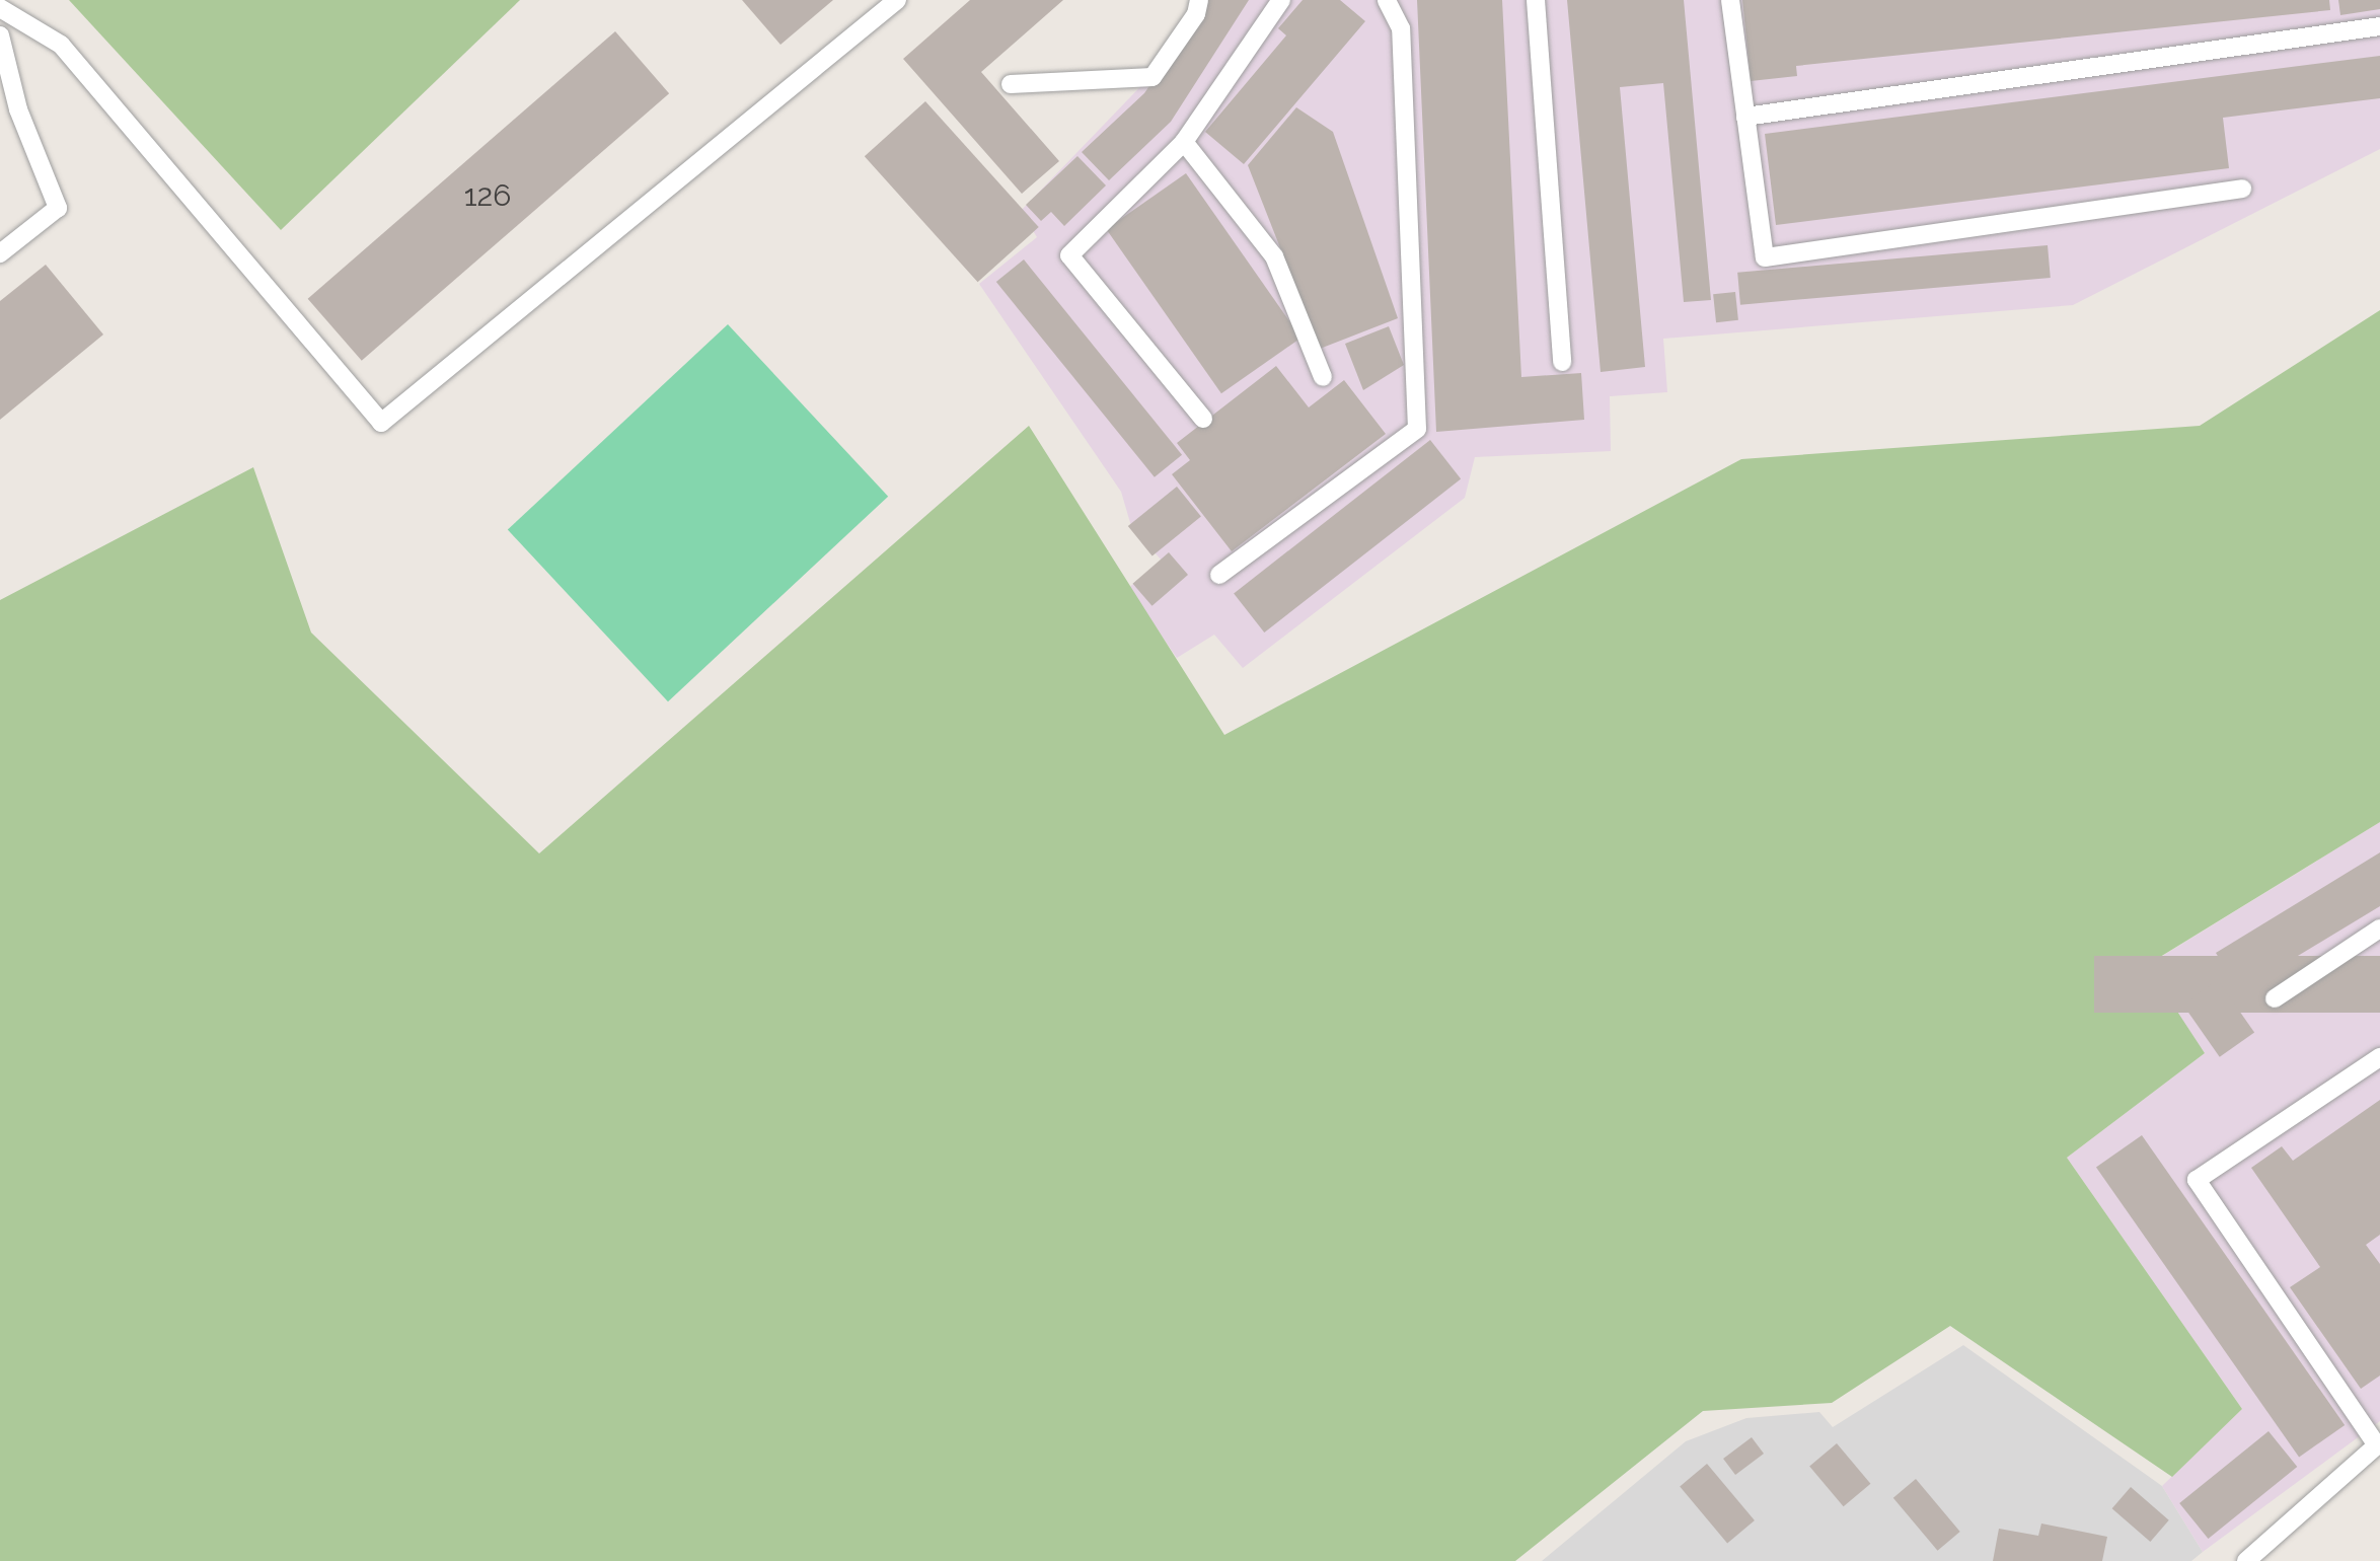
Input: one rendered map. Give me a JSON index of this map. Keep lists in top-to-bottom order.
{
  "house_numbers": ["126"]
}
